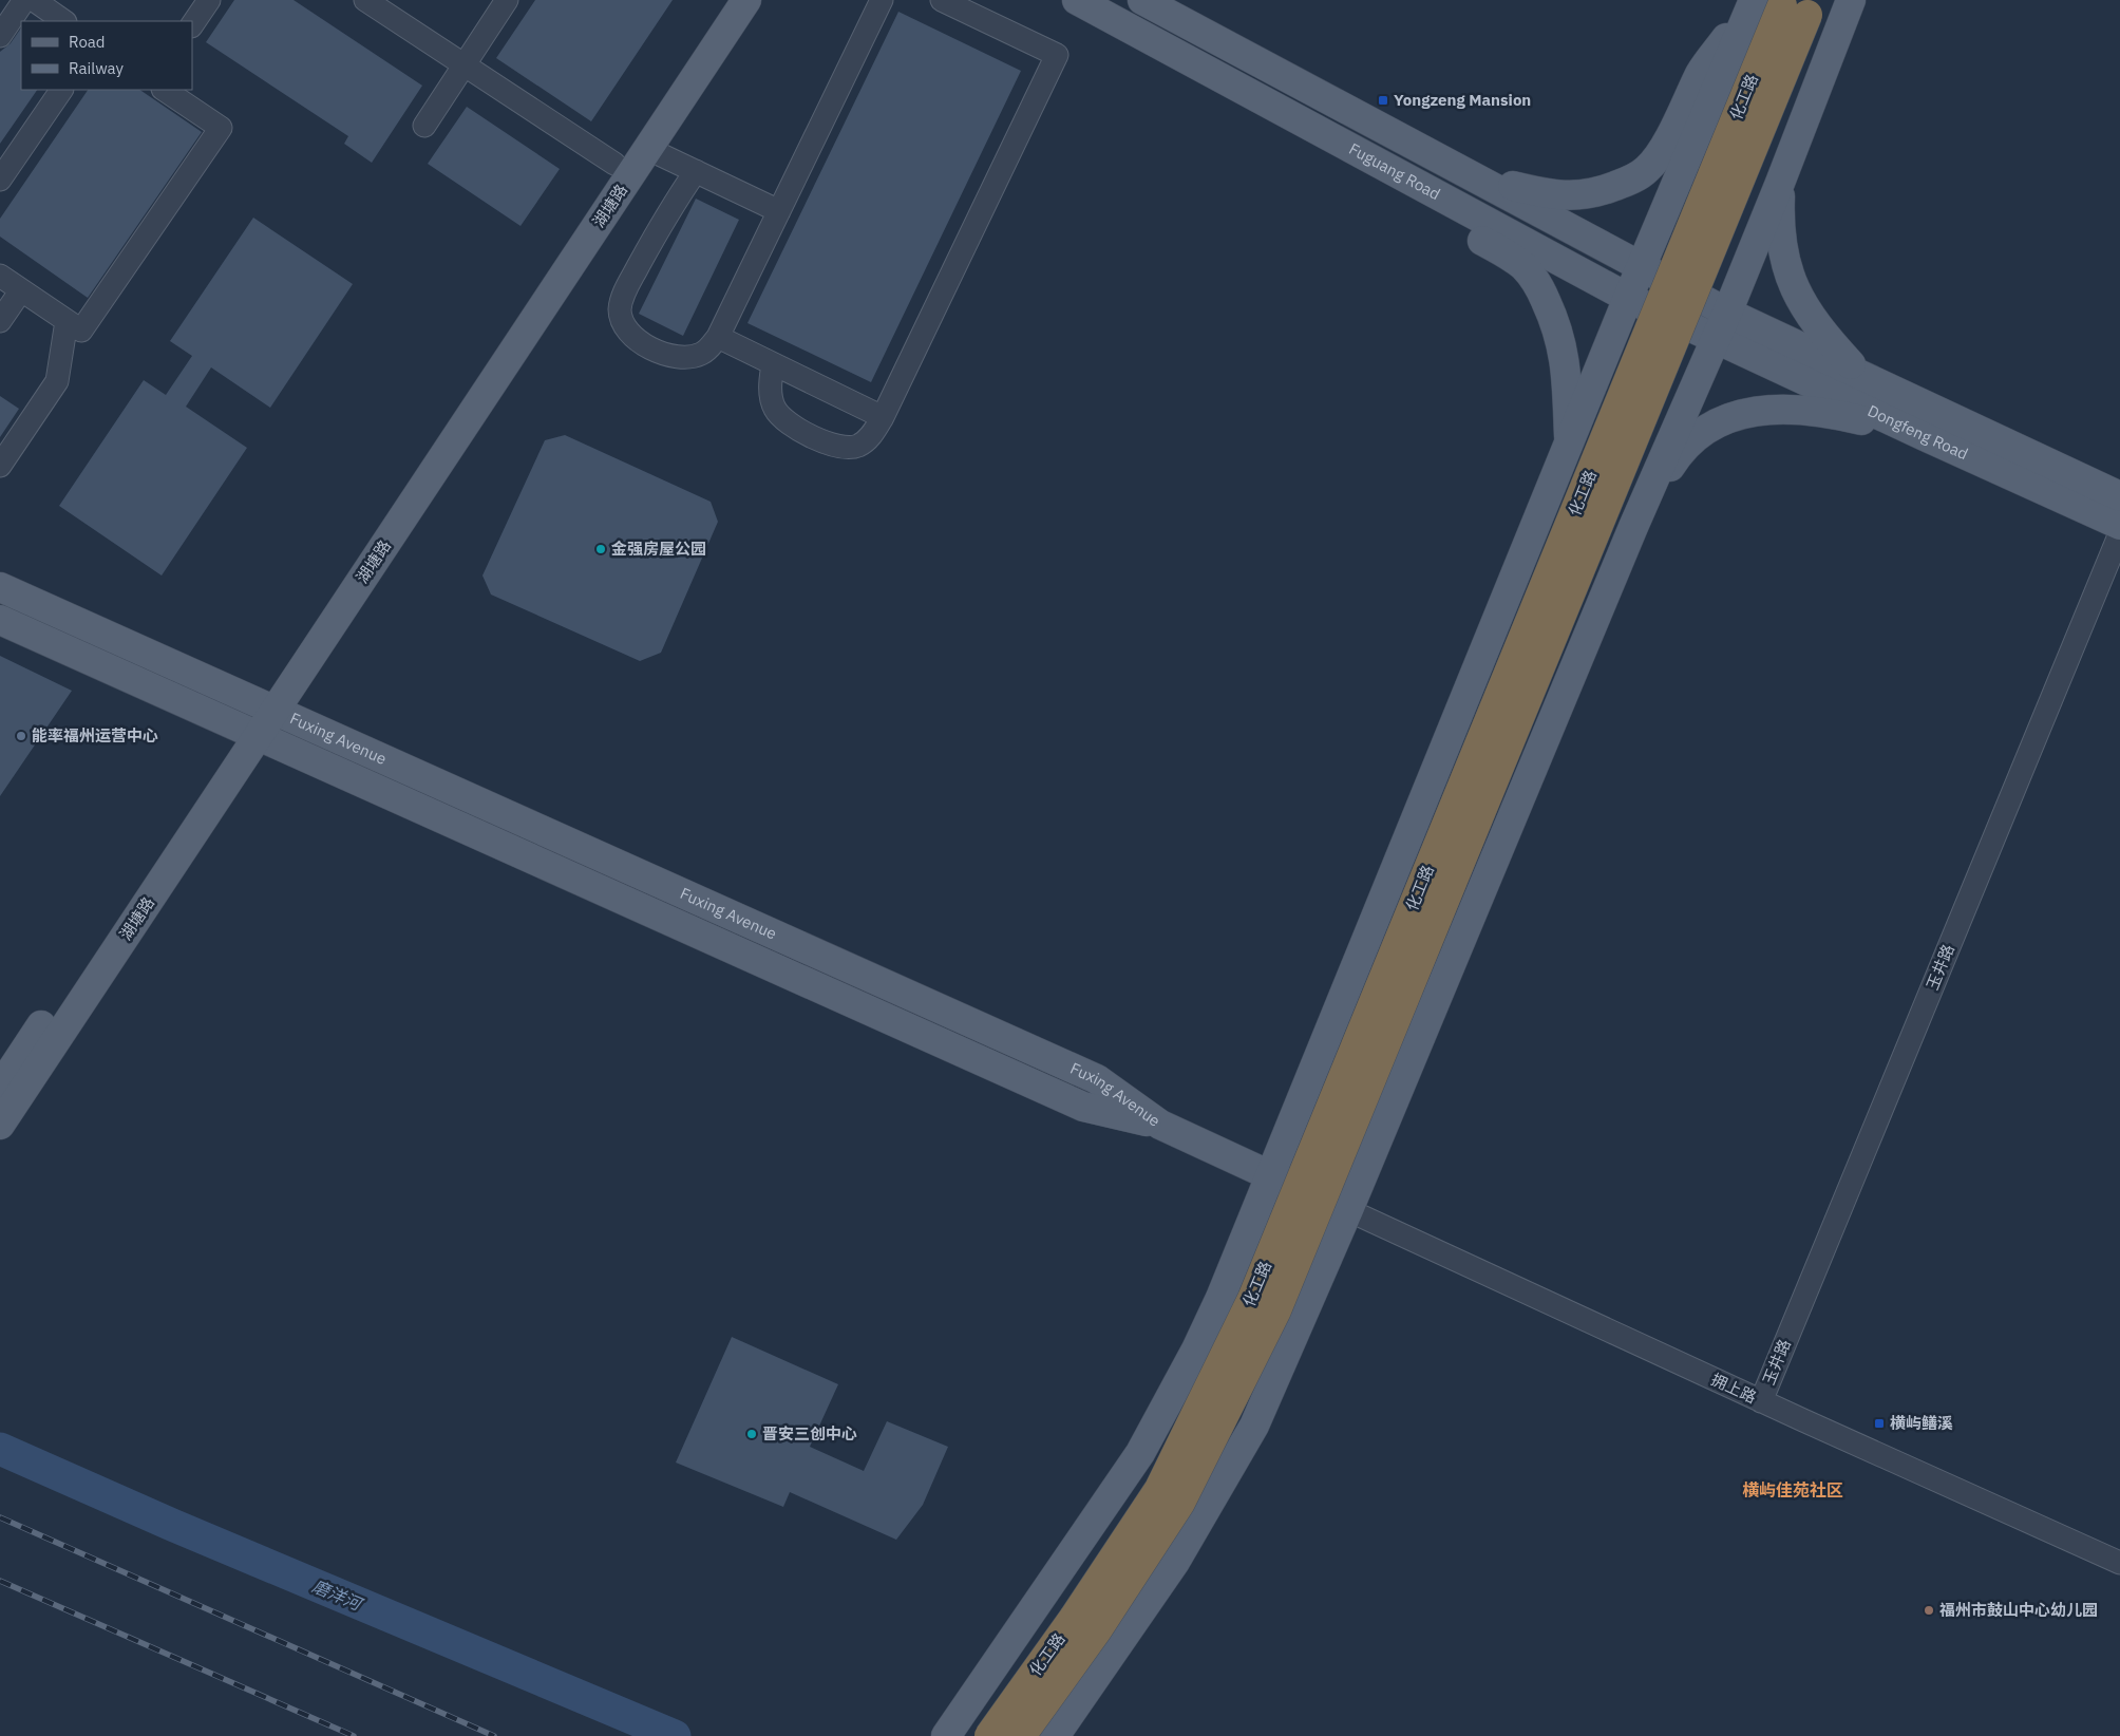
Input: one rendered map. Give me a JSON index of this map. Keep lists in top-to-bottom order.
{
  "streets": {
    "highway": ["化工路"],
    "main road": [
      "Fuguang Road",
      "湖塘路",
      "Dongfeng Road",
      "Fuxing Avenue"
    ],
    "street": ["玉井路", "拥上路"]
  },
  "crossings": [
    ["Fuguang Road", "Dongfeng Road"],
    ["湖塘路", "Fuxing Avenue"],
    ["玉井路", "拥上路"]
  ],
  "districts": ["横屿佳苑社区"],
  "water": ["磨洋河"],
  "places": {
    "transit": ["Yongzeng Mansion", "横屿鳝溪"],
    "other": [
      "金强房屋公园",
      "能率福州运营中心",
      "晋安三创中心",
      "福州市鼓山中心幼儿园"
    ]
  },
  "legend": ["Road", "Railway"]
}
